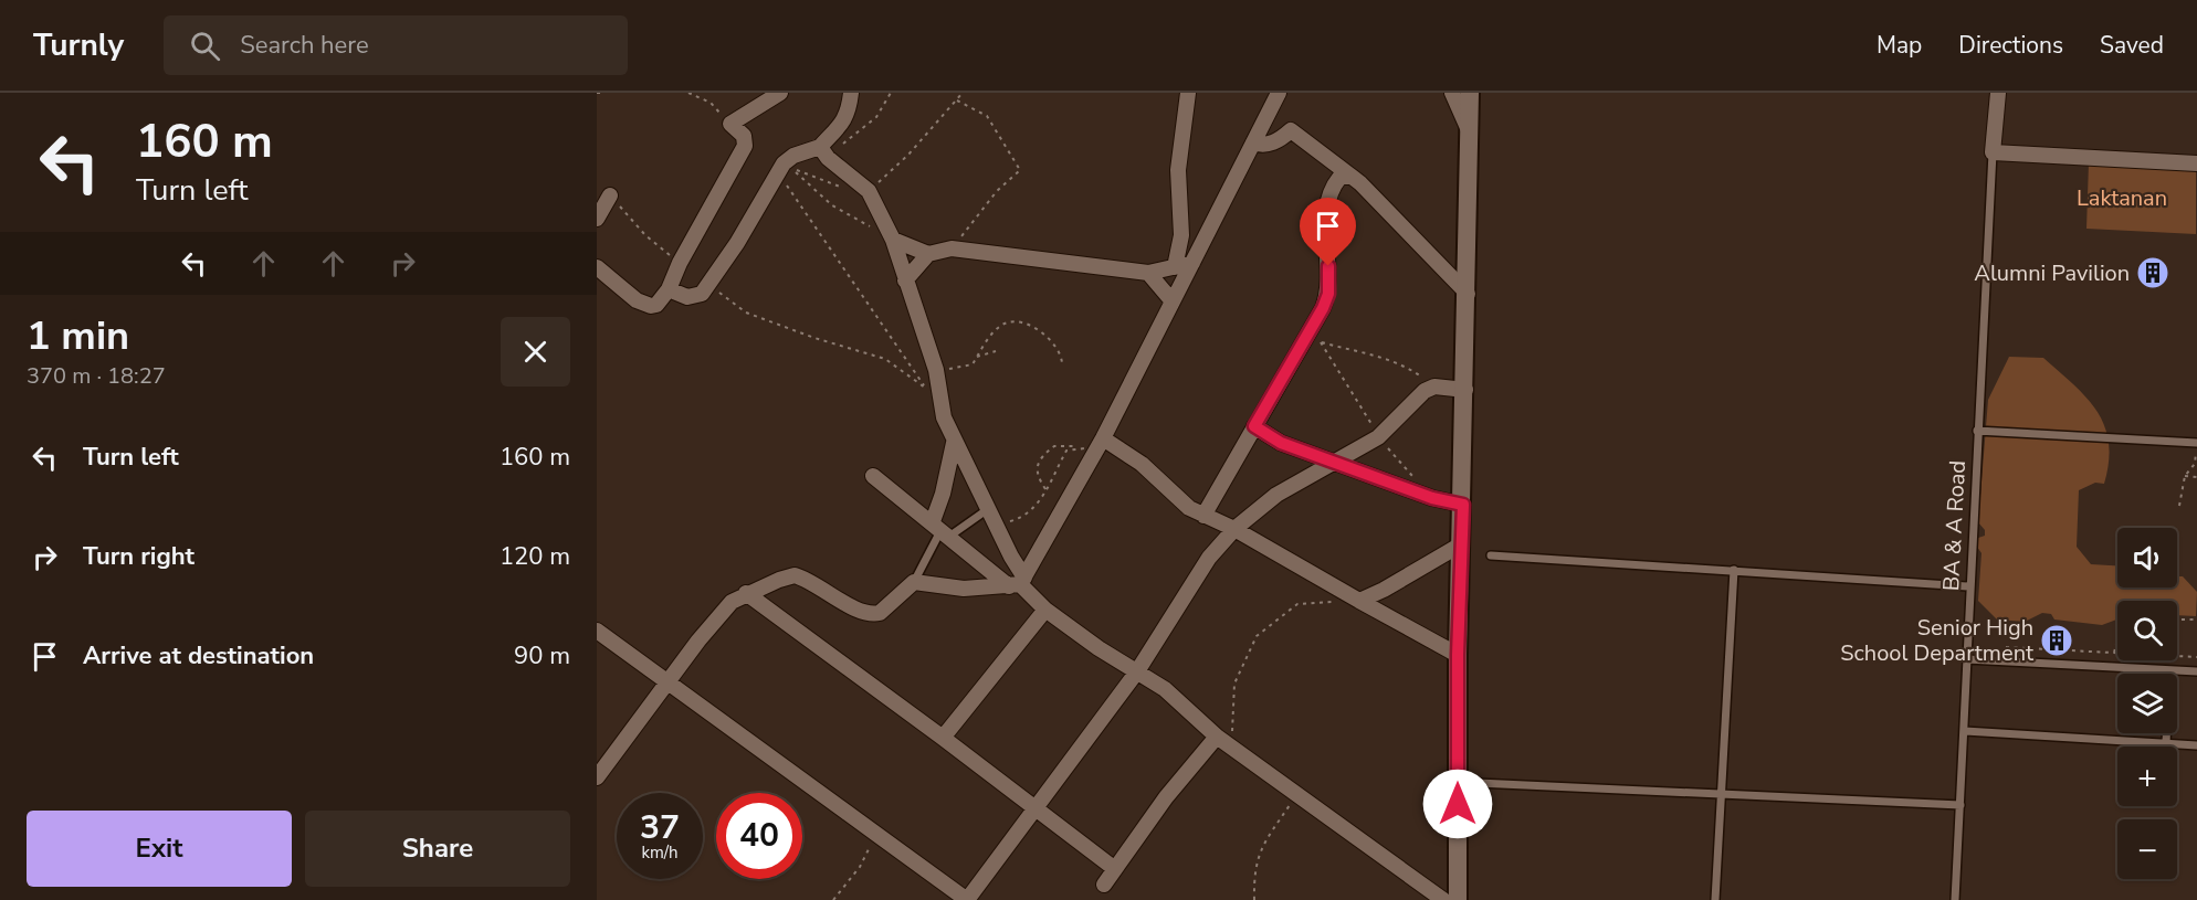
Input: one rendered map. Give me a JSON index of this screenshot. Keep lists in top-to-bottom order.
{
  "streets": {
    "lane": ["BA & A Road"]
  },
  "parks": ["Laktanan"],
  "places": {
    "building": ["Alumni Pavilion", "Senior High School Department"]
  },
  "page": {
    "header": "Turnly",
    "search": "Search here",
    "nav": ["Map", "Directions", "Saved"],
    "turn": ["160 m", "Turn left"],
    "heading": ["1 min", "370 m · 18:27"],
    "list": [
      {
        "name": "Turn left",
        "value": "160 m"
      },
      {
        "name": "Turn right",
        "value": "120 m"
      },
      {
        "name": "Arrive at destination",
        "value": "90 m"
      }
    ],
    "map_buttons": ["+", "−"],
    "speed": "37 km/h",
    "limit": "40",
    "buttons": ["Exit", "Share"]
  }
}
